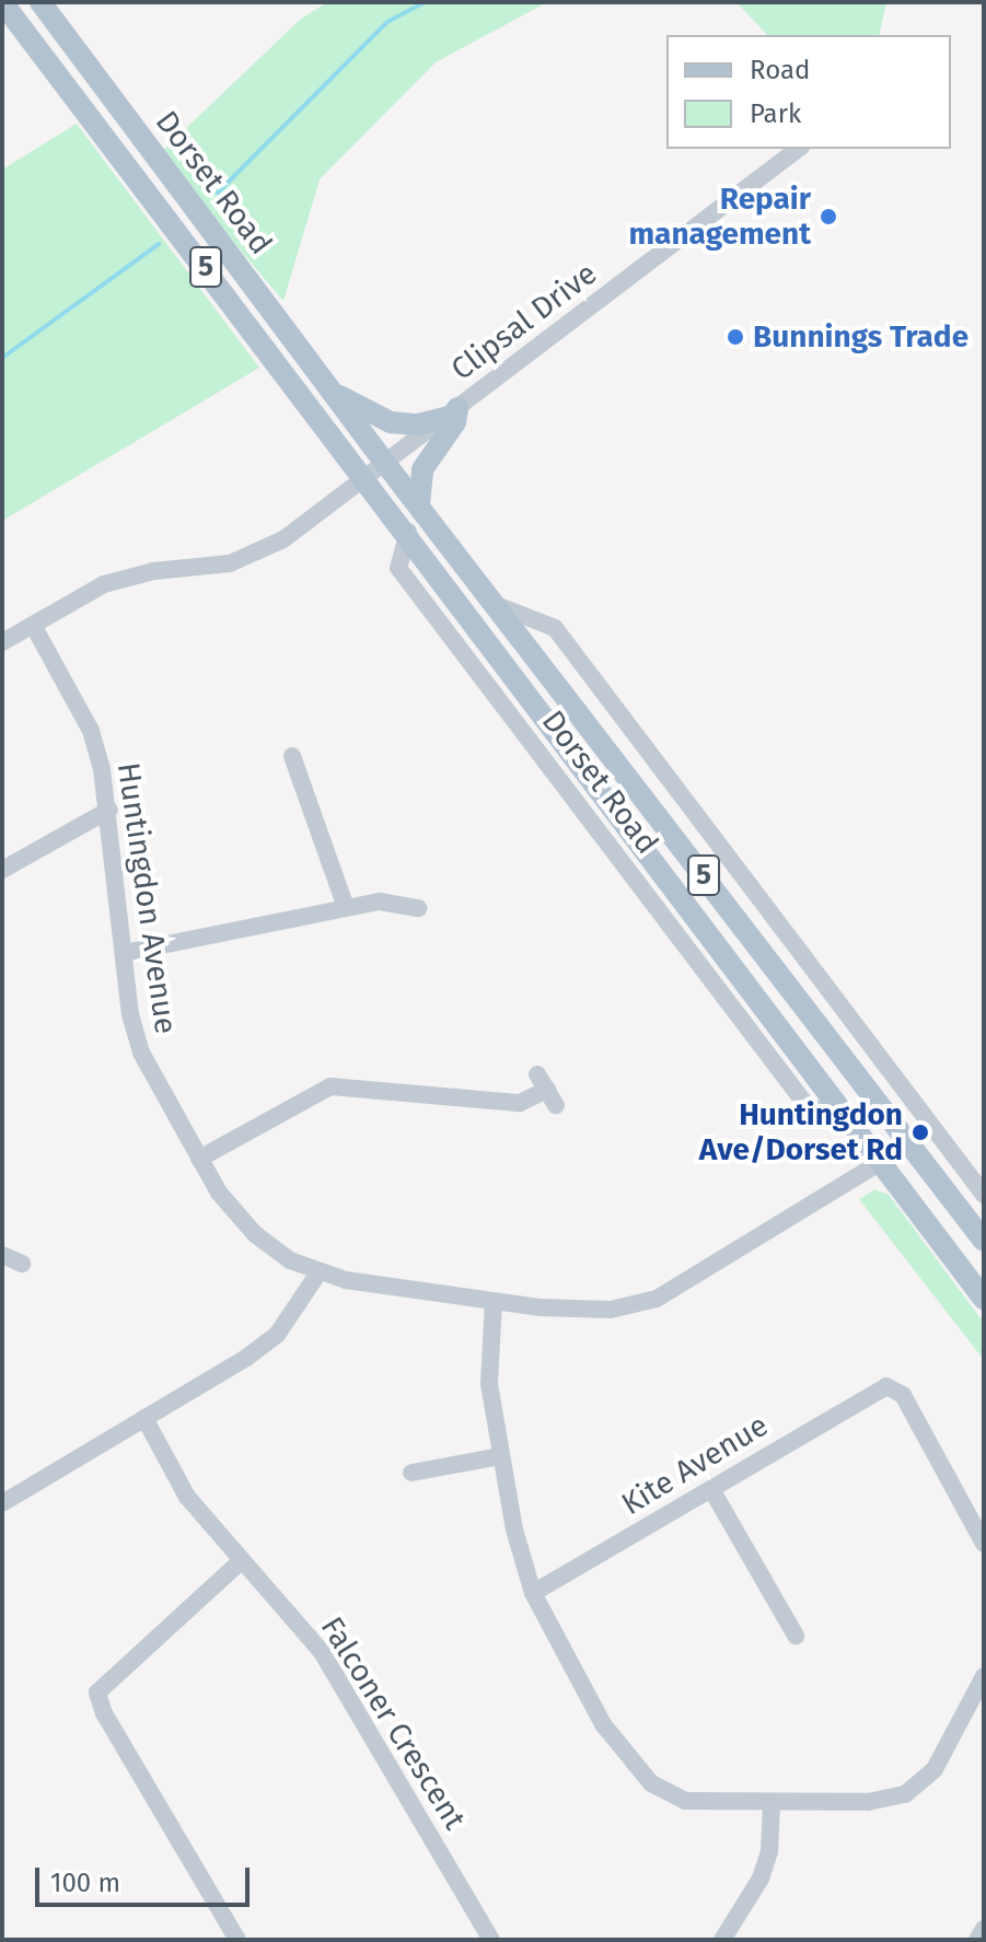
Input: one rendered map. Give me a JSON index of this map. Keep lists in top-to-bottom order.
{
  "streets": {
    "main road": ["Dorset Road", "5"],
    "street": [
      "Clipsal Drive",
      "Huntingdon Avenue",
      "Kite Avenue",
      "Falconer Crescent"
    ]
  },
  "crossings": [
    ["Dorset Road", "Clipsal Drive"],
    ["Dorset Road", "Huntingdon Avenue"],
    ["Clipsal Drive", "Huntingdon Avenue"]
  ],
  "places": ["Repair management", "Bunnings Trade", "Huntingdon Ave/Dorset Rd"],
  "legend": ["Road", "Park"],
  "scale_bar": "100 m"
}
